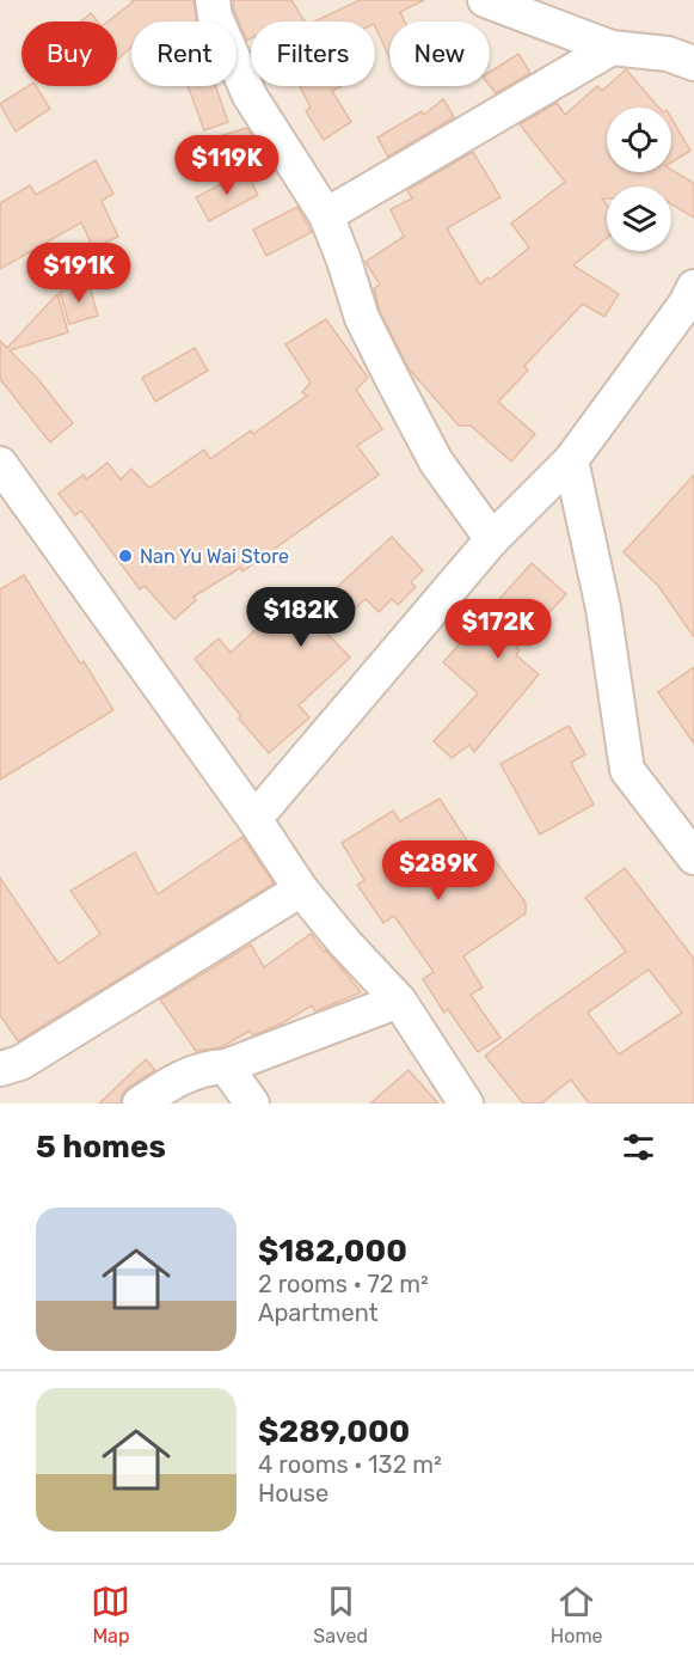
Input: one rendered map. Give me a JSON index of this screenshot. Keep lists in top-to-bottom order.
{
  "places": ["Nan Yu Wai Store"],
  "page": {
    "chip": [
      "Buy",
      "Rent",
      "Filters",
      "New"
    ],
    "price": [
      "$119K",
      "$191K",
      "$182K",
      "$172K",
      "$289K"
    ],
    "heading": "5 homes",
    "list": [
      {
        "name": "$182,000",
        "note": "2 rooms · 72 m² · Apartment"
      },
      {
        "name": "$289,000",
        "note": "4 rooms · 132 m² · House"
      }
    ],
    "tabs": ["Map", "Saved", "Home"]
  }
}
